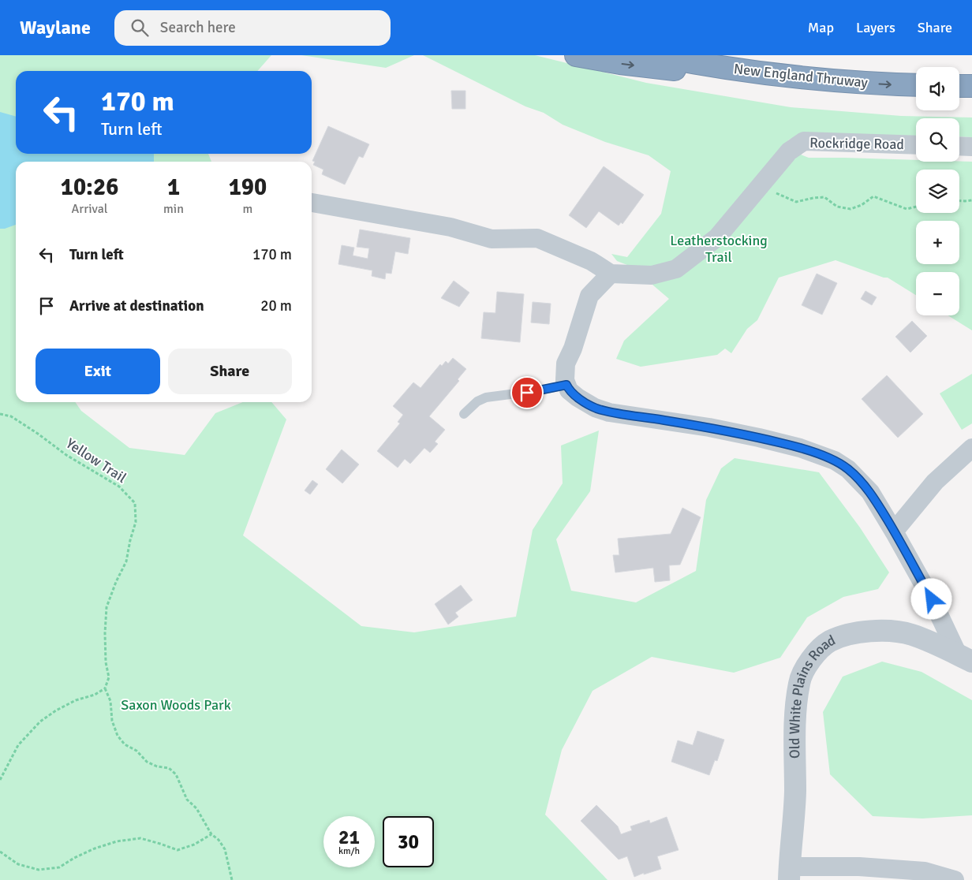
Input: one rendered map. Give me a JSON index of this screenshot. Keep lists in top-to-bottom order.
{
  "streets": {
    "highway": ["New England Thruway"],
    "street": ["Rockridge Road", "Old White Plains Road"],
    "path": ["Yellow Trail"]
  },
  "one_way": ["New England Thruway"],
  "parks": ["Leatherstocking Trail", "Saxon Woods Park"],
  "page": {
    "header": "Waylane",
    "search": "Search here",
    "nav": ["Map", "Layers", "Share"],
    "map_buttons": ["+", "−"],
    "turn": ["170 m", "Turn left"],
    "eta": [
      "10:26",
      "Arrival",
      "1",
      "min",
      "190",
      "m"
    ],
    "list": [
      {
        "name": "Turn left",
        "value": "170 m"
      },
      {
        "name": "Arrive at destination",
        "value": "20 m"
      }
    ],
    "buttons": ["Exit", "Share"],
    "speed": "21 km/h",
    "limit": "30"
  }
}
